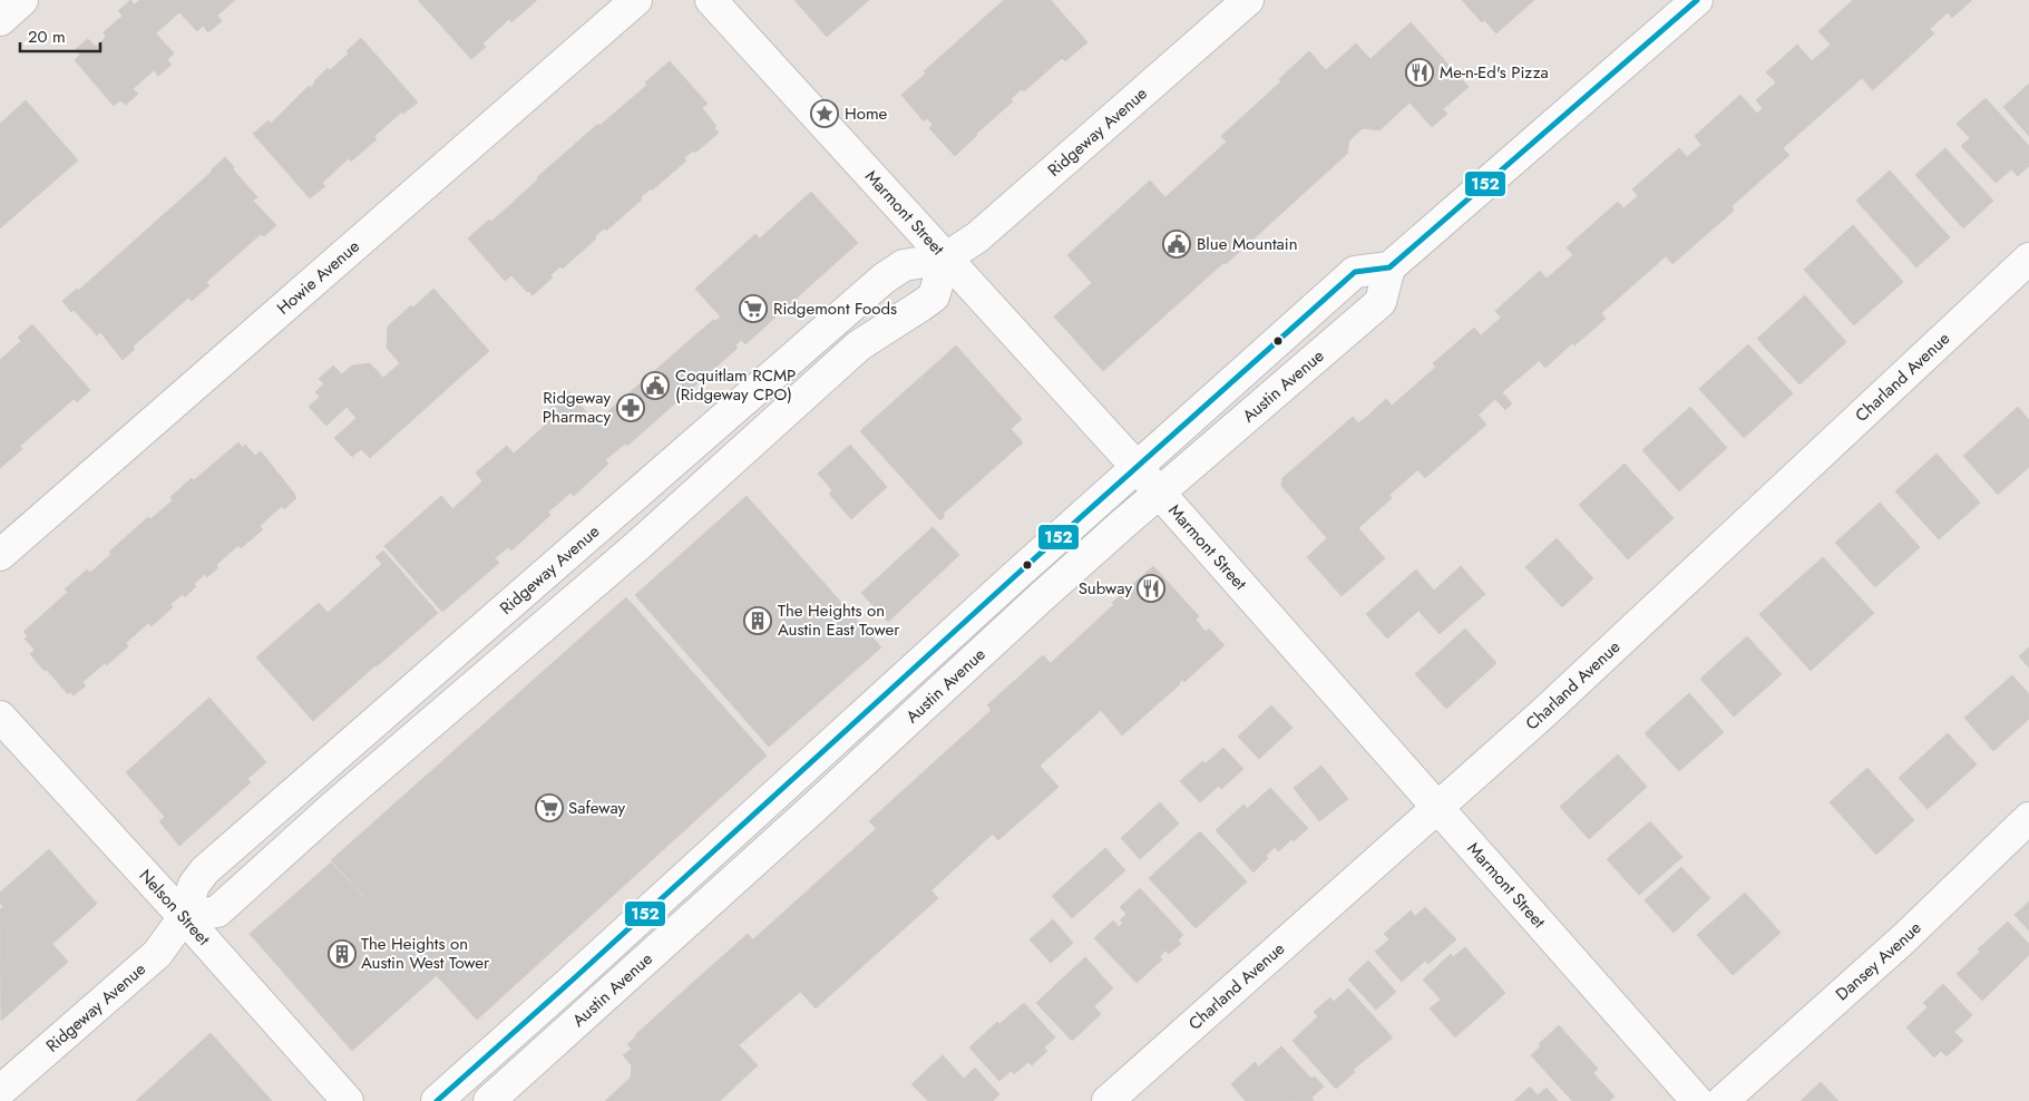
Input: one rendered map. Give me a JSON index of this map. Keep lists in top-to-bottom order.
{
  "streets": {
    "street": [
      "Ridgeway Avenue",
      "Marmont Street",
      "Howie Avenue",
      "Charland Avenue",
      "Austin Avenue",
      "Nelson Street",
      "Dansey Avenue"
    ]
  },
  "crossings": [
    ["Ridgeway Avenue", "Marmont Street"],
    ["Ridgeway Avenue", "Nelson Street"],
    ["Marmont Street", "Charland Avenue"],
    ["Marmont Street", "Austin Avenue"]
  ],
  "places": {
    "restaurant": ["Me-n-Ed's Pizza", "Subway"],
    "place": ["Home"],
    "public building": ["Blue Mountain", "Coquitlam RCMP (Ridgeway CPO)"],
    "supermarket": ["Ridgemont Foods", "Safeway"],
    "pharmacy": ["Ridgeway Pharmacy"],
    "building": ["The Heights on Austin East Tower", "The Heights on Austin West Tower"]
  },
  "lines": ["transit line 152"],
  "scale_bar": "20 m"
}
